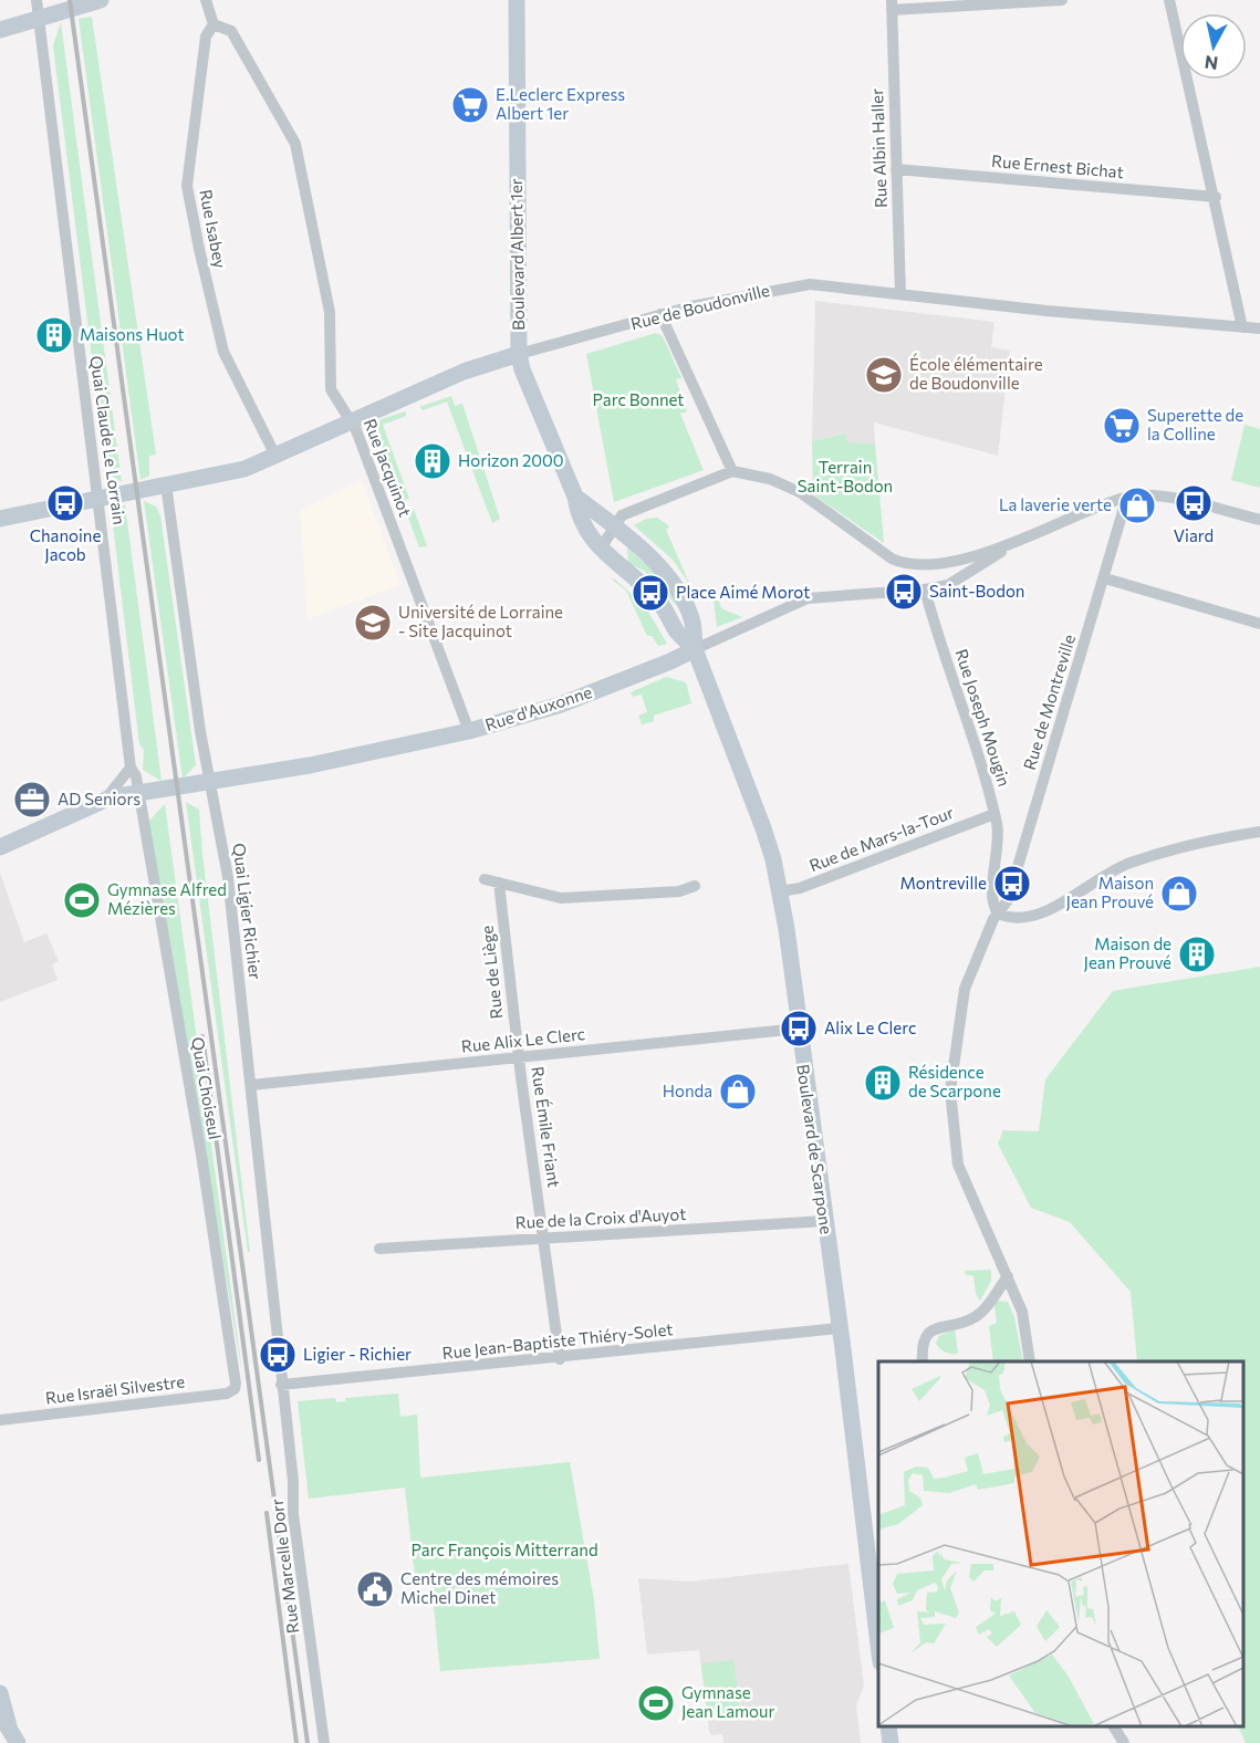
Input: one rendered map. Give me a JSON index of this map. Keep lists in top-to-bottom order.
{
  "streets": {
    "main road": [
      "Boulevard Albert 1er",
      "Rue de Boudonville",
      "Rue d'Auxonne",
      "Boulevard de Scarpone"
    ],
    "street": [
      "Rue Albin Haller",
      "Rue Ernest Bichat",
      "Rue Isabey",
      "Quai Claude Le Lorrain",
      "Rue Jacquinot",
      "Rue de Montreville",
      "Rue Joseph Mougin",
      "Rue de Mars-la-Tour",
      "Quai Ligier Richier",
      "Rue de Liège",
      "Rue Alix Le Clerc",
      "Quai Choiseul",
      "Rue Émile Friant",
      "Rue de la Croix d'Auyot",
      "Rue Jean-Baptiste Thiéry-Solet",
      "Rue Israël Silvestre",
      "Rue Marcelle Dorr"
    ]
  },
  "crossings": [
    ["Rue Albin Haller", "Rue Ernest Bichat"],
    ["Rue Albin Haller", "Rue de Boudonville"],
    ["Rue Isabey", "Rue de Boudonville"],
    ["Rue Isabey", "Rue Jacquinot"],
    ["Boulevard Albert 1er", "Rue de Boudonville"],
    ["Rue de Boudonville", "Quai Claude Le Lorrain"],
    ["Rue de Boudonville", "Rue Jacquinot"],
    ["Rue de Boudonville", "Quai Ligier Richier"],
    ["Quai Claude Le Lorrain", "Rue d'Auxonne"],
    ["Quai Claude Le Lorrain", "Quai Choiseul"],
    ["Rue Jacquinot", "Rue d'Auxonne"],
    ["Rue de Montreville", "Rue Joseph Mougin"],
    ["Rue d'Auxonne", "Rue Joseph Mougin"],
    ["Rue d'Auxonne", "Quai Ligier Richier"],
    ["Rue d'Auxonne", "Quai Choiseul"],
    ["Rue d'Auxonne", "Boulevard de Scarpone"],
    ["Rue Joseph Mougin", "Rue de Mars-la-Tour"],
    ["Rue de Mars-la-Tour", "Boulevard de Scarpone"],
    ["Quai Ligier Richier", "Rue Alix Le Clerc"],
    ["Quai Ligier Richier", "Rue Jean-Baptiste Thiéry-Solet"],
    ["Quai Ligier Richier", "Rue Marcelle Dorr"],
    ["Rue de Liège", "Rue Alix Le Clerc"],
    ["Rue de Liège", "Rue Émile Friant"],
    ["Rue Alix Le Clerc", "Rue Émile Friant"],
    ["Rue Alix Le Clerc", "Boulevard de Scarpone"],
    ["Quai Choiseul", "Rue Israël Silvestre"],
    ["Rue Émile Friant", "Rue de la Croix d'Auyot"],
    ["Rue Émile Friant", "Rue Jean-Baptiste Thiéry-Solet"],
    ["Boulevard de Scarpone", "Rue de la Croix d'Auyot"],
    ["Boulevard de Scarpone", "Rue Jean-Baptiste Thiéry-Solet"],
    ["Rue Jean-Baptiste Thiéry-Solet", "Rue Marcelle Dorr"]
  ],
  "parks": ["Parc Bonnet", "Terrain Saint-Bodon", "Parc François Mitterrand"],
  "places": {
    "supermarket": ["E.Leclerc Express Albert 1er", "Superette de la Colline"],
    "building": [
      "Maisons Huot",
      "Horizon 2000",
      "Maison de Jean Prouvé",
      "Résidence de Scarpone"
    ],
    "school or university": ["École élémentaire de Boudonville", "Université de Lorraine - Site Jacquinot"],
    "bus stop": [
      "Chanoine Jacob",
      "Viard",
      "Saint-Bodon",
      "Place Aimé Morot",
      "Montreville",
      "Alix Le Clerc",
      "Ligier - Richier"
    ],
    "shop": ["La laverie verte", "Maison Jean Prouvé", "Honda"],
    "office": ["AD Seniors"],
    "sports": ["Gymnase Alfred Mézières", "Gymnase Jean Lamour"],
    "public building": ["Centre des mémoires Michel Dinet"]
  },
  "north": "bottom"
}
